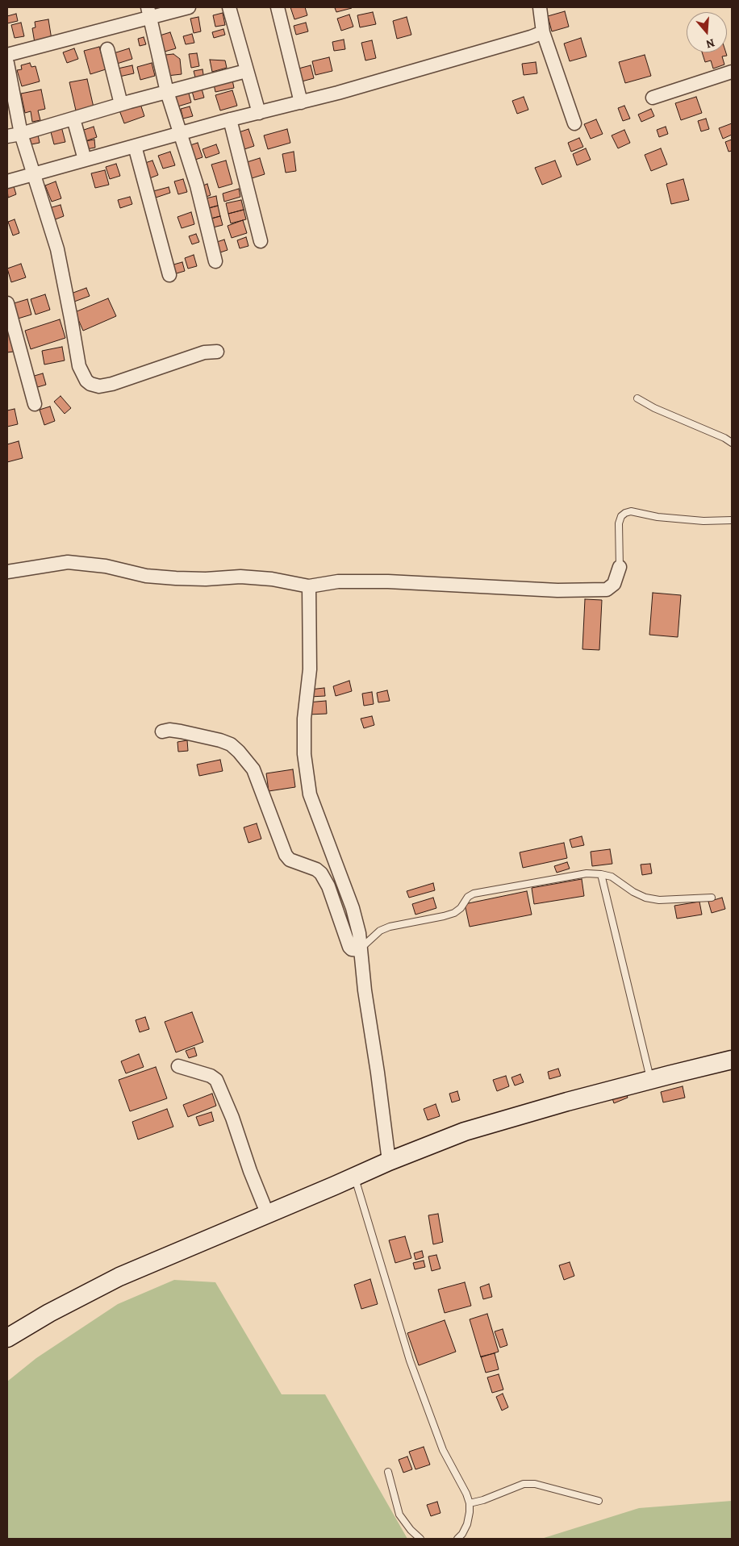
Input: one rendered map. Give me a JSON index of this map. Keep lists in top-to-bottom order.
{
  "north": "bottom"
}
